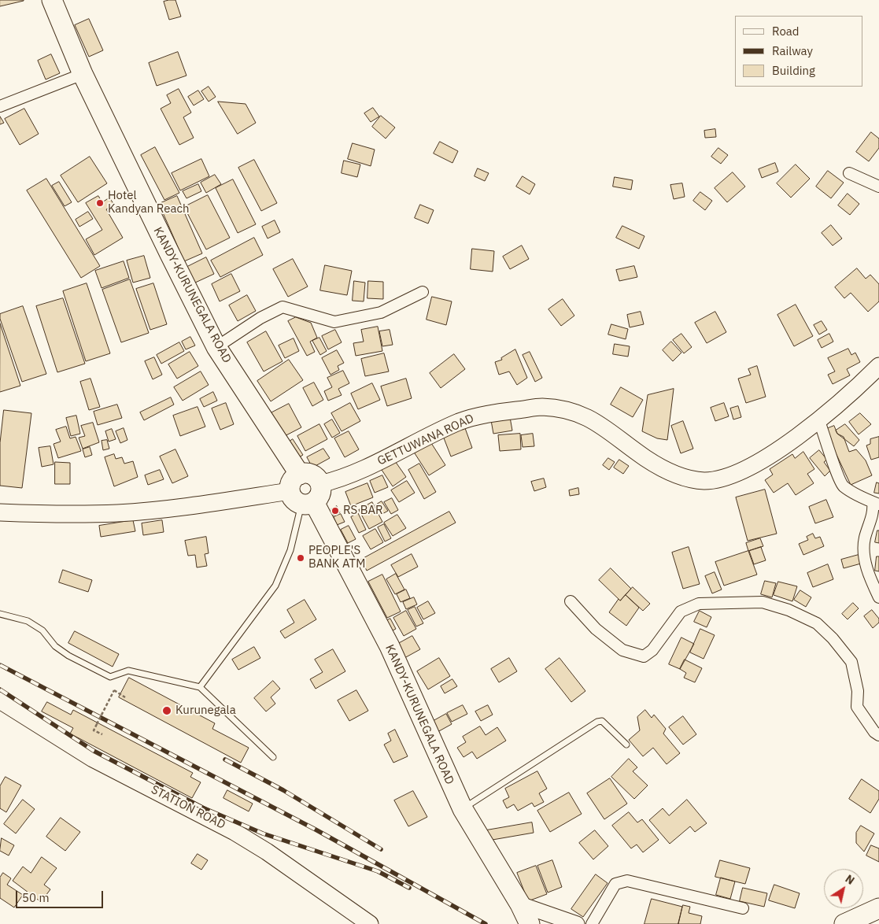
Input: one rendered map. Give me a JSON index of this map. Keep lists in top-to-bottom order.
{
  "streets": {
    "highway": ["KANDY-KURUNEGALA ROAD"],
    "main road": ["GETTUWANA ROAD", "STATION ROAD"]
  },
  "crossings": [
    ["KANDY-KURUNEGALA ROAD", "GETTUWANA ROAD"]
  ],
  "places": [
    "Hotel Kandyan Reach",
    "RS BAR",
    "PEOPLE'S BANK ATM",
    "Kurunegala"
  ],
  "legend": ["Road", "Railway", "Building"],
  "scale_bar": "50 m",
  "north": "top right"
}
